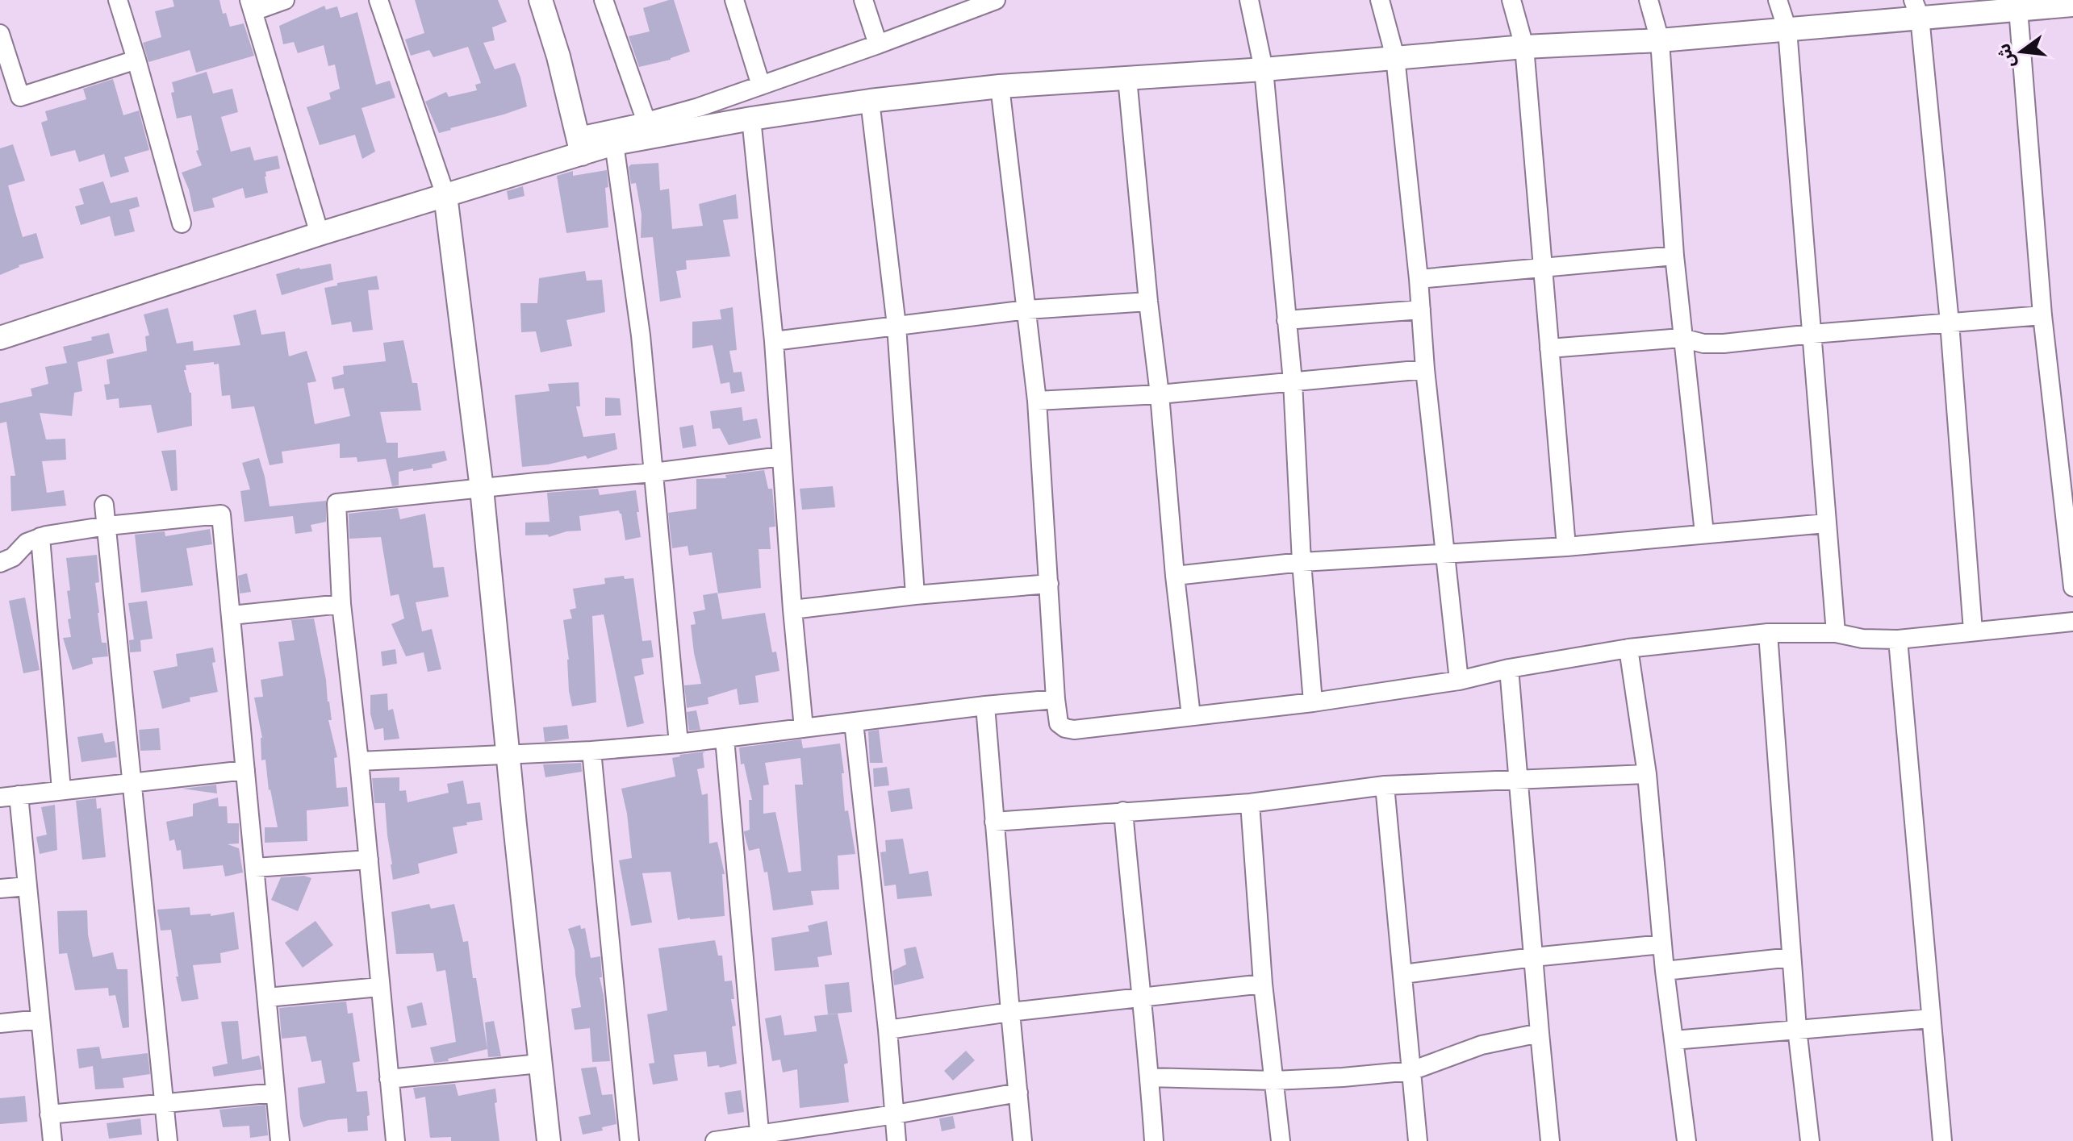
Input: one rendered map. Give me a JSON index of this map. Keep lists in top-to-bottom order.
{
  "north": "left"
}
